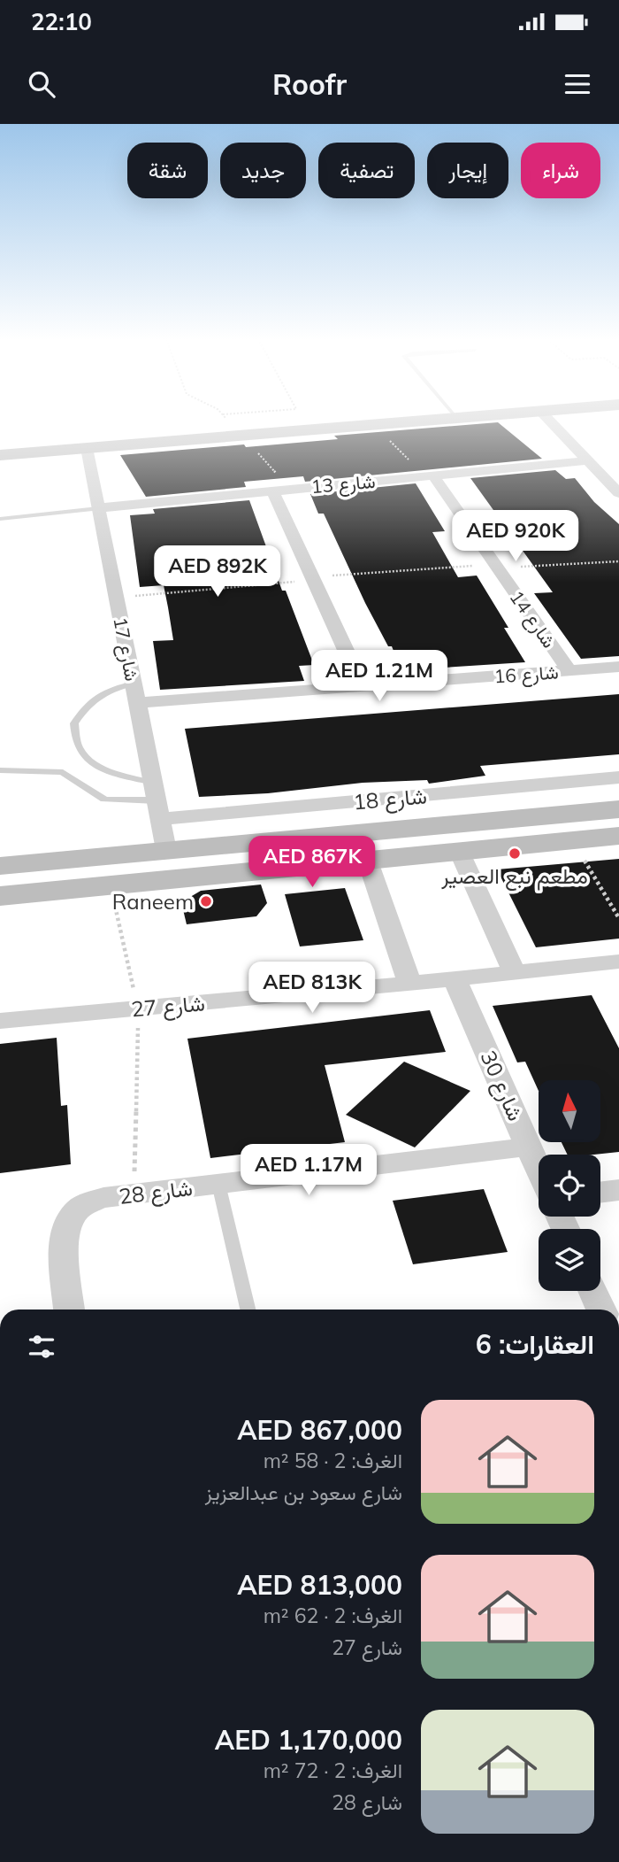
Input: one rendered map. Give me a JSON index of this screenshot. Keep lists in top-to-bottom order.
{
  "streets": {
    "street": [
      "شارع 13",
      "شارع 14",
      "شارع 17",
      "شارع 16",
      "شارع 18",
      "شارع 27",
      "شارع 30",
      "شارع 28"
    ]
  },
  "crossings": [
    ["شارع 13", "شارع 14"],
    ["شارع 13", "شارع 17"],
    ["شارع 14", "شارع 16"],
    ["شارع 17", "شارع 16"],
    ["شارع 17", "شارع 18"],
    ["شارع 27", "شارع 30"],
    ["شارع 30", "شارع 28"]
  ],
  "places": ["مطعم نبع العصير", "Raneem"],
  "north": "top",
  "page": {
    "status": "22:10",
    "header": "Roofr",
    "chip": [
      "شراء",
      "إيجار",
      "تصفية",
      "جديد",
      "شقة"
    ],
    "price": [
      "AED 920K",
      "AED 892K",
      "AED 1.21M",
      "AED 867K",
      "AED 813K",
      "AED 1.17M"
    ],
    "heading": "العقارات: 6",
    "list": [
      {
        "name": "AED 867,000",
        "note": "الغرف: 2 · 58 m² · شارع سعود بن عبدالعزيز"
      },
      {
        "name": "AED 813,000",
        "note": "الغرف: 2 · 62 m² · شارع 27"
      },
      {
        "name": "AED 1,170,000",
        "note": "الغرف: 2 · 72 m² · شارع 28"
      }
    ]
  }
}
